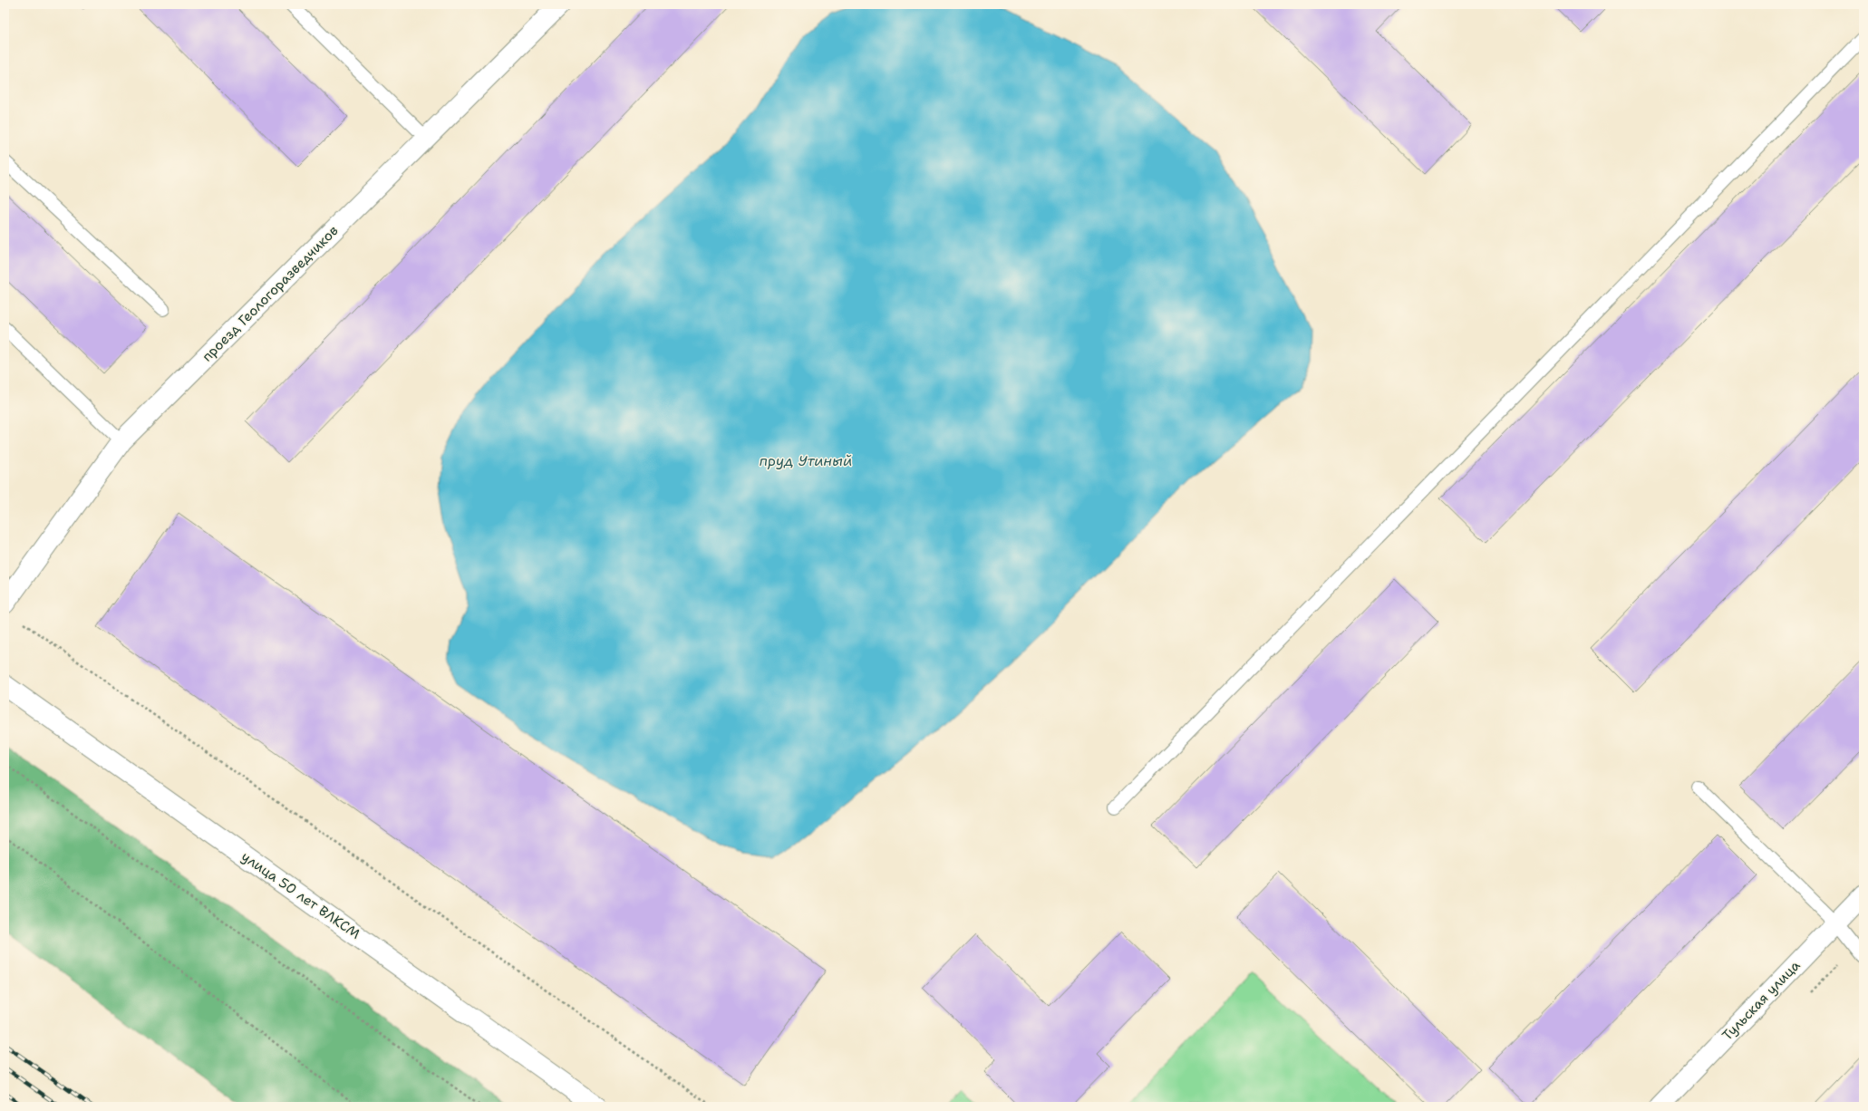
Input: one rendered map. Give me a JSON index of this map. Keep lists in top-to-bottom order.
{
  "streets": {
    "street": ["проезд Геологоразведчиков", "улица 50 лет ВЛКСМ", "Тульская улица"]
  },
  "water": ["пруд Утиный"]
}
